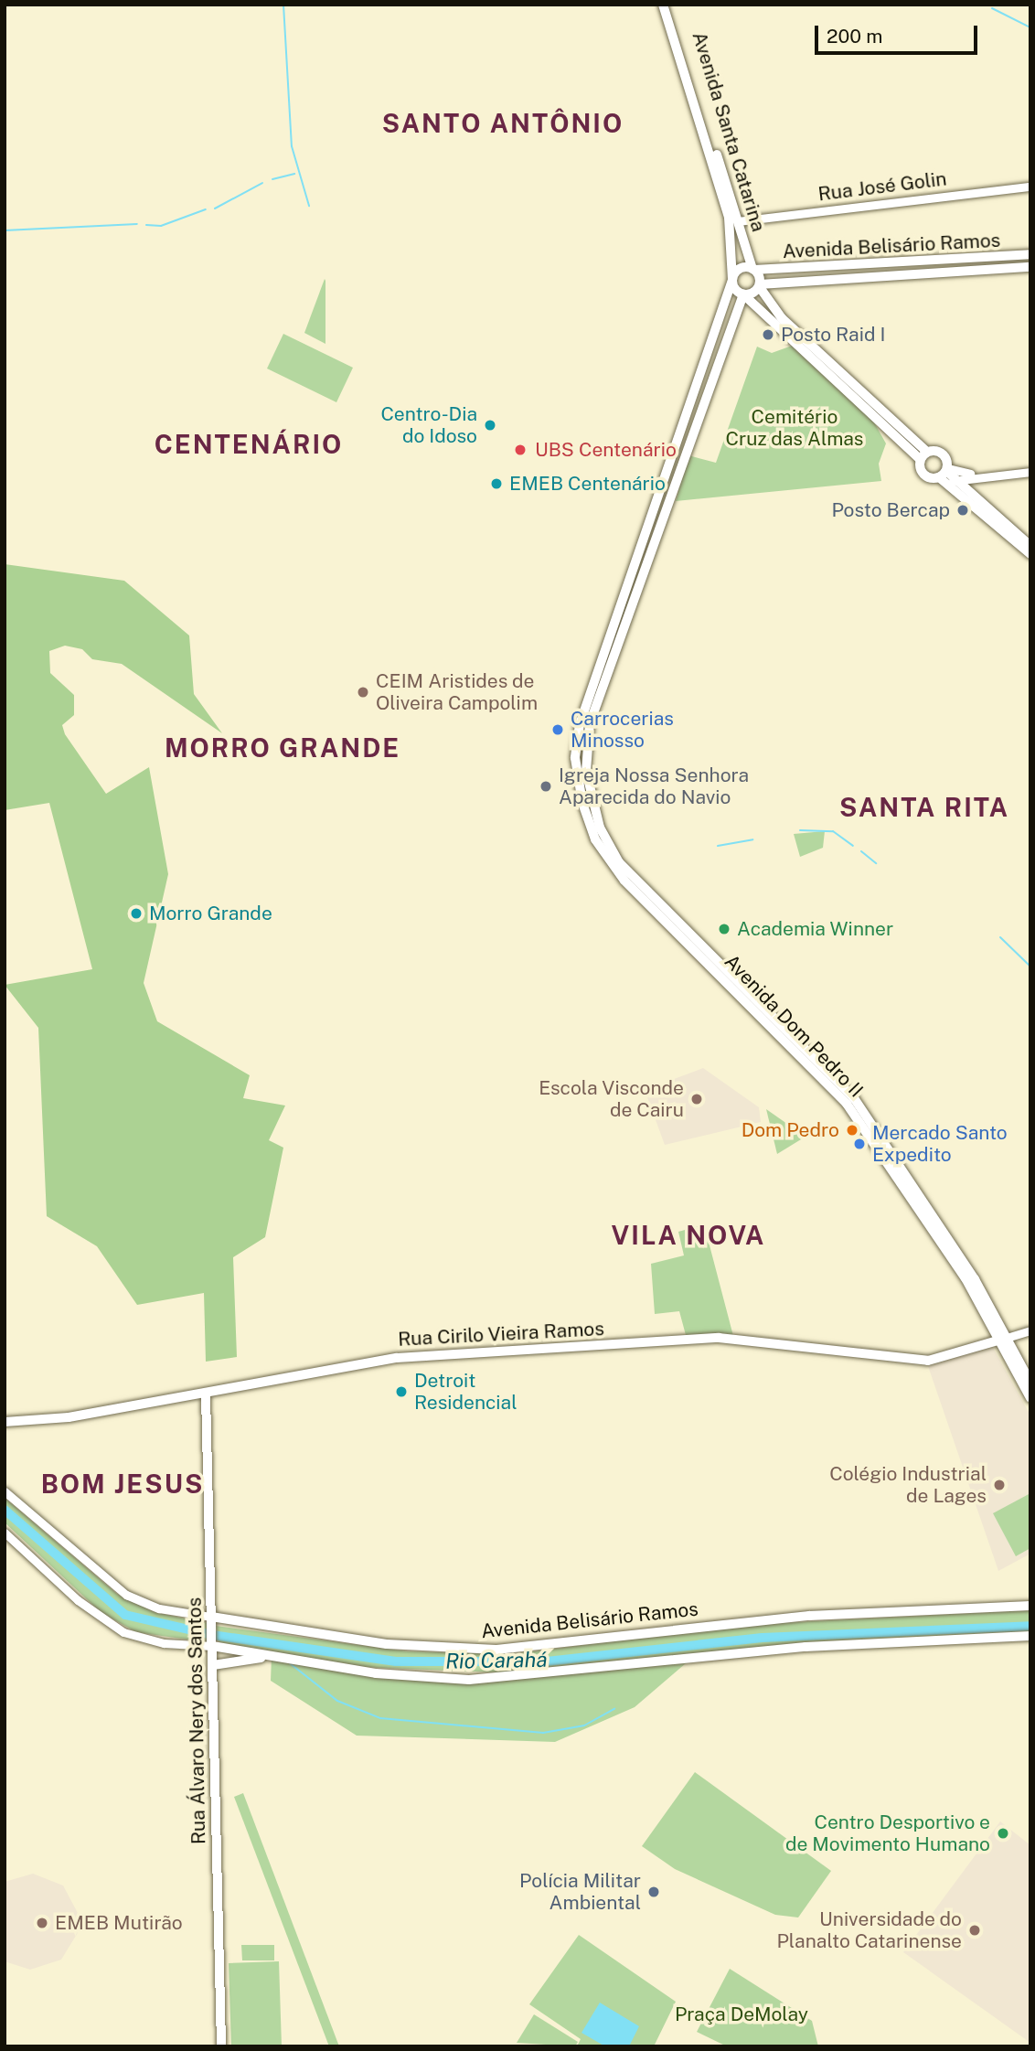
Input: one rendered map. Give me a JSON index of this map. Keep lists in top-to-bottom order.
{
  "streets": {
    "main road": [
      "Avenida Santa Catarina",
      "Avenida Belisário Ramos",
      "Avenida Dom Pedro II",
      "Rua Cirilo Vieira Ramos",
      "Rua Álvaro Nery dos Santos"
    ],
    "street": ["Rua José Golin"]
  },
  "crossings": [
    ["Avenida Santa Catarina", "Rua José Golin"],
    ["Avenida Santa Catarina", "Avenida Belisário Ramos"],
    ["Avenida Santa Catarina", "Avenida Dom Pedro II"],
    ["Avenida Belisário Ramos", "Rua Álvaro Nery dos Santos"],
    ["Avenida Dom Pedro II", "Rua Cirilo Vieira Ramos"],
    ["Rua Cirilo Vieira Ramos", "Rua Álvaro Nery dos Santos"]
  ],
  "districts": [
    "SANTO ANTÔNIO",
    "CENTENÁRIO",
    "MORRO GRANDE",
    "SANTA RITA",
    "VILA NOVA",
    "BOM JESUS"
  ],
  "water": ["Rio Carahá"],
  "parks": ["Cemitério Cruz das Almas", "Praça DeMolay"],
  "places": [
    "Posto Raid I",
    "Centro-Dia do Idoso",
    "UBS Centenário",
    "EMEB Centenário",
    "Posto Bercap",
    "CEIM Aristides de Oliveira Campolim",
    "Carrocerias Minosso",
    "Igreja Nossa Senhora Aparecida do Navio",
    "Morro Grande",
    "Academia Winner",
    "Escola Visconde de Cairu",
    "Dom Pedro",
    "Mercado Santo Expedito",
    "Detroit Residencial",
    "Colégio Industrial de Lages",
    "Centro Desportivo e de Movimento Humano",
    "Polícia Militar Ambiental",
    "EMEB Mutirão",
    "Universidade do Planalto Catarinense"
  ],
  "scale_bar": "200 m"
}
